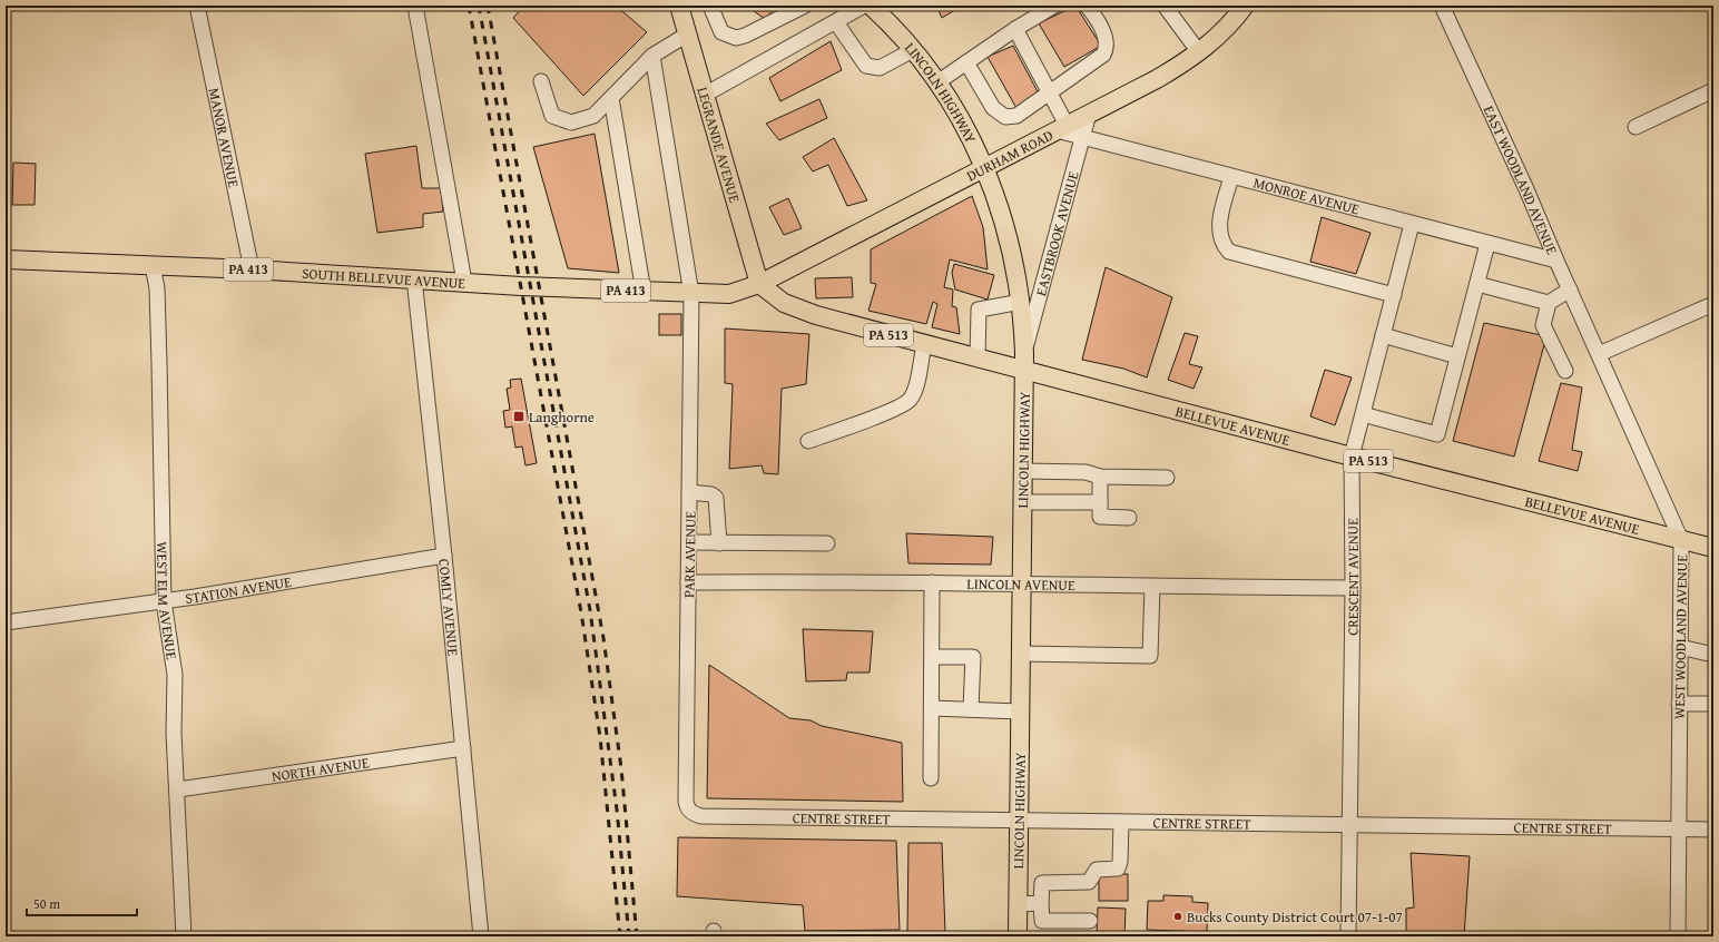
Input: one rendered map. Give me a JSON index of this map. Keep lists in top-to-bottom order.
{
  "streets": {
    "main road": [
      "LINCOLN HIGHWAY",
      "LEGRANDE AVENUE",
      "DURHAM ROAD",
      "PA 413",
      "SOUTH BELLEVUE AVENUE",
      "PA 513",
      "BELLEVUE AVENUE"
    ],
    "street": [
      "MANOR AVENUE",
      "EAST WOODLAND AVENUE",
      "MONROE AVENUE",
      "EASTBROOK AVENUE",
      "PARK AVENUE",
      "CRESCENT AVENUE",
      "LINCOLN AVENUE",
      "STATION AVENUE",
      "WEST ELM AVENUE",
      "COMLY AVENUE",
      "WEST WOODLAND AVENUE",
      "NORTH AVENUE",
      "CENTRE STREET"
    ]
  },
  "crossings": [
    ["LINCOLN HIGHWAY", "DURHAM ROAD"],
    ["LINCOLN HIGHWAY", "EASTBROOK AVENUE"],
    ["LINCOLN HIGHWAY", "BELLEVUE AVENUE"],
    ["LINCOLN HIGHWAY", "LINCOLN AVENUE"],
    ["LINCOLN HIGHWAY", "CENTRE STREET"],
    ["MANOR AVENUE", "SOUTH BELLEVUE AVENUE"],
    ["LEGRANDE AVENUE", "DURHAM ROAD"],
    ["LEGRANDE AVENUE", "SOUTH BELLEVUE AVENUE"],
    ["LEGRANDE AVENUE", "BELLEVUE AVENUE"],
    ["DURHAM ROAD", "MONROE AVENUE"],
    ["DURHAM ROAD", "EASTBROOK AVENUE"],
    ["DURHAM ROAD", "SOUTH BELLEVUE AVENUE"],
    ["DURHAM ROAD", "BELLEVUE AVENUE"],
    ["EAST WOODLAND AVENUE", "MONROE AVENUE"],
    ["EAST WOODLAND AVENUE", "WEST WOODLAND AVENUE"],
    ["MONROE AVENUE", "EASTBROOK AVENUE"],
    ["MONROE AVENUE", "CRESCENT AVENUE"],
    ["EASTBROOK AVENUE", "BELLEVUE AVENUE"],
    ["SOUTH BELLEVUE AVENUE", "BELLEVUE AVENUE"],
    ["SOUTH BELLEVUE AVENUE", "PARK AVENUE"],
    ["SOUTH BELLEVUE AVENUE", "WEST ELM AVENUE"],
    ["SOUTH BELLEVUE AVENUE", "COMLY AVENUE"],
    ["BELLEVUE AVENUE", "CRESCENT AVENUE"],
    ["BELLEVUE AVENUE", "WEST WOODLAND AVENUE"],
    ["PARK AVENUE", "LINCOLN AVENUE"],
    ["PARK AVENUE", "CENTRE STREET"],
    ["CRESCENT AVENUE", "LINCOLN AVENUE"],
    ["CRESCENT AVENUE", "CENTRE STREET"],
    ["STATION AVENUE", "WEST ELM AVENUE"],
    ["STATION AVENUE", "COMLY AVENUE"],
    ["WEST ELM AVENUE", "NORTH AVENUE"],
    ["COMLY AVENUE", "NORTH AVENUE"],
    ["WEST WOODLAND AVENUE", "CENTRE STREET"]
  ],
  "places": {
    "transit": ["Langhorne"],
    "other": ["Bucks County District Court 07-1-07"]
  },
  "scale_bar": "50 m"
}
